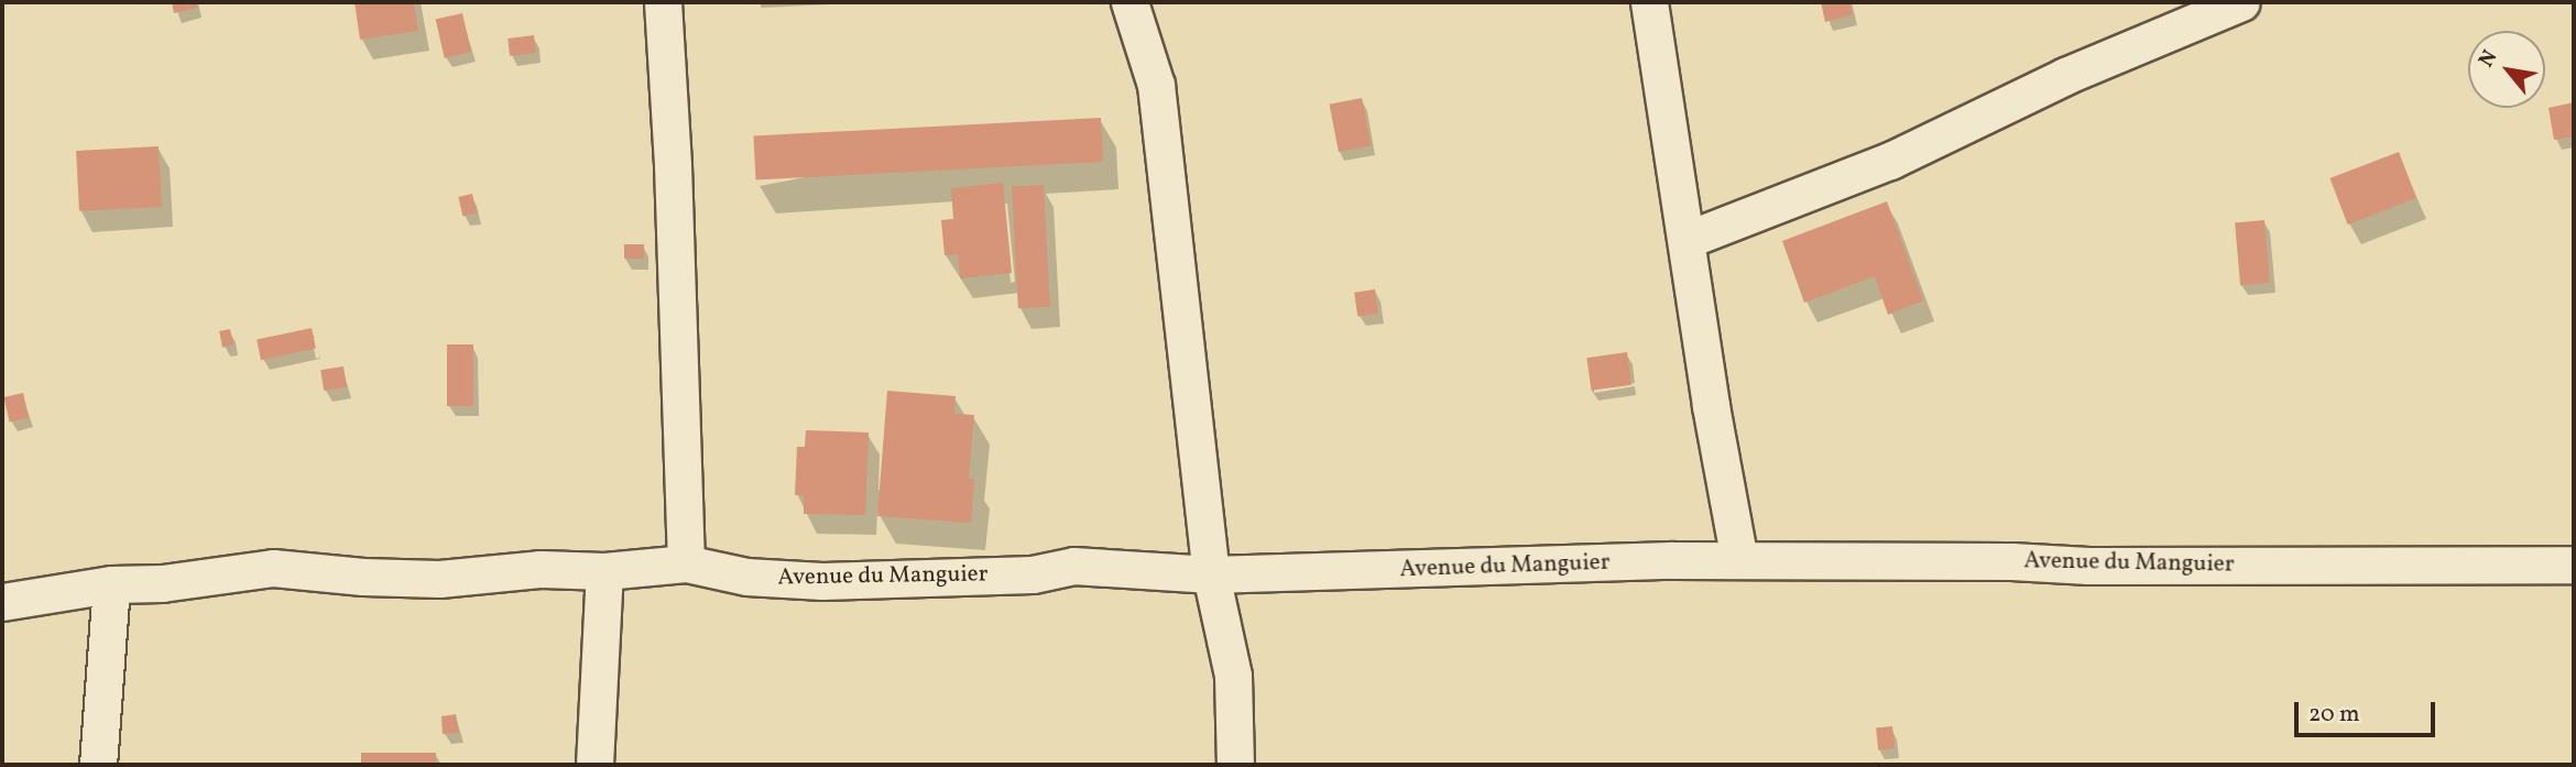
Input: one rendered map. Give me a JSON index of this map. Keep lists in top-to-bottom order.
{
  "streets": {
    "street": ["Avenue du Manguier"]
  },
  "scale_bar": "20 m",
  "north": "top left"
}
